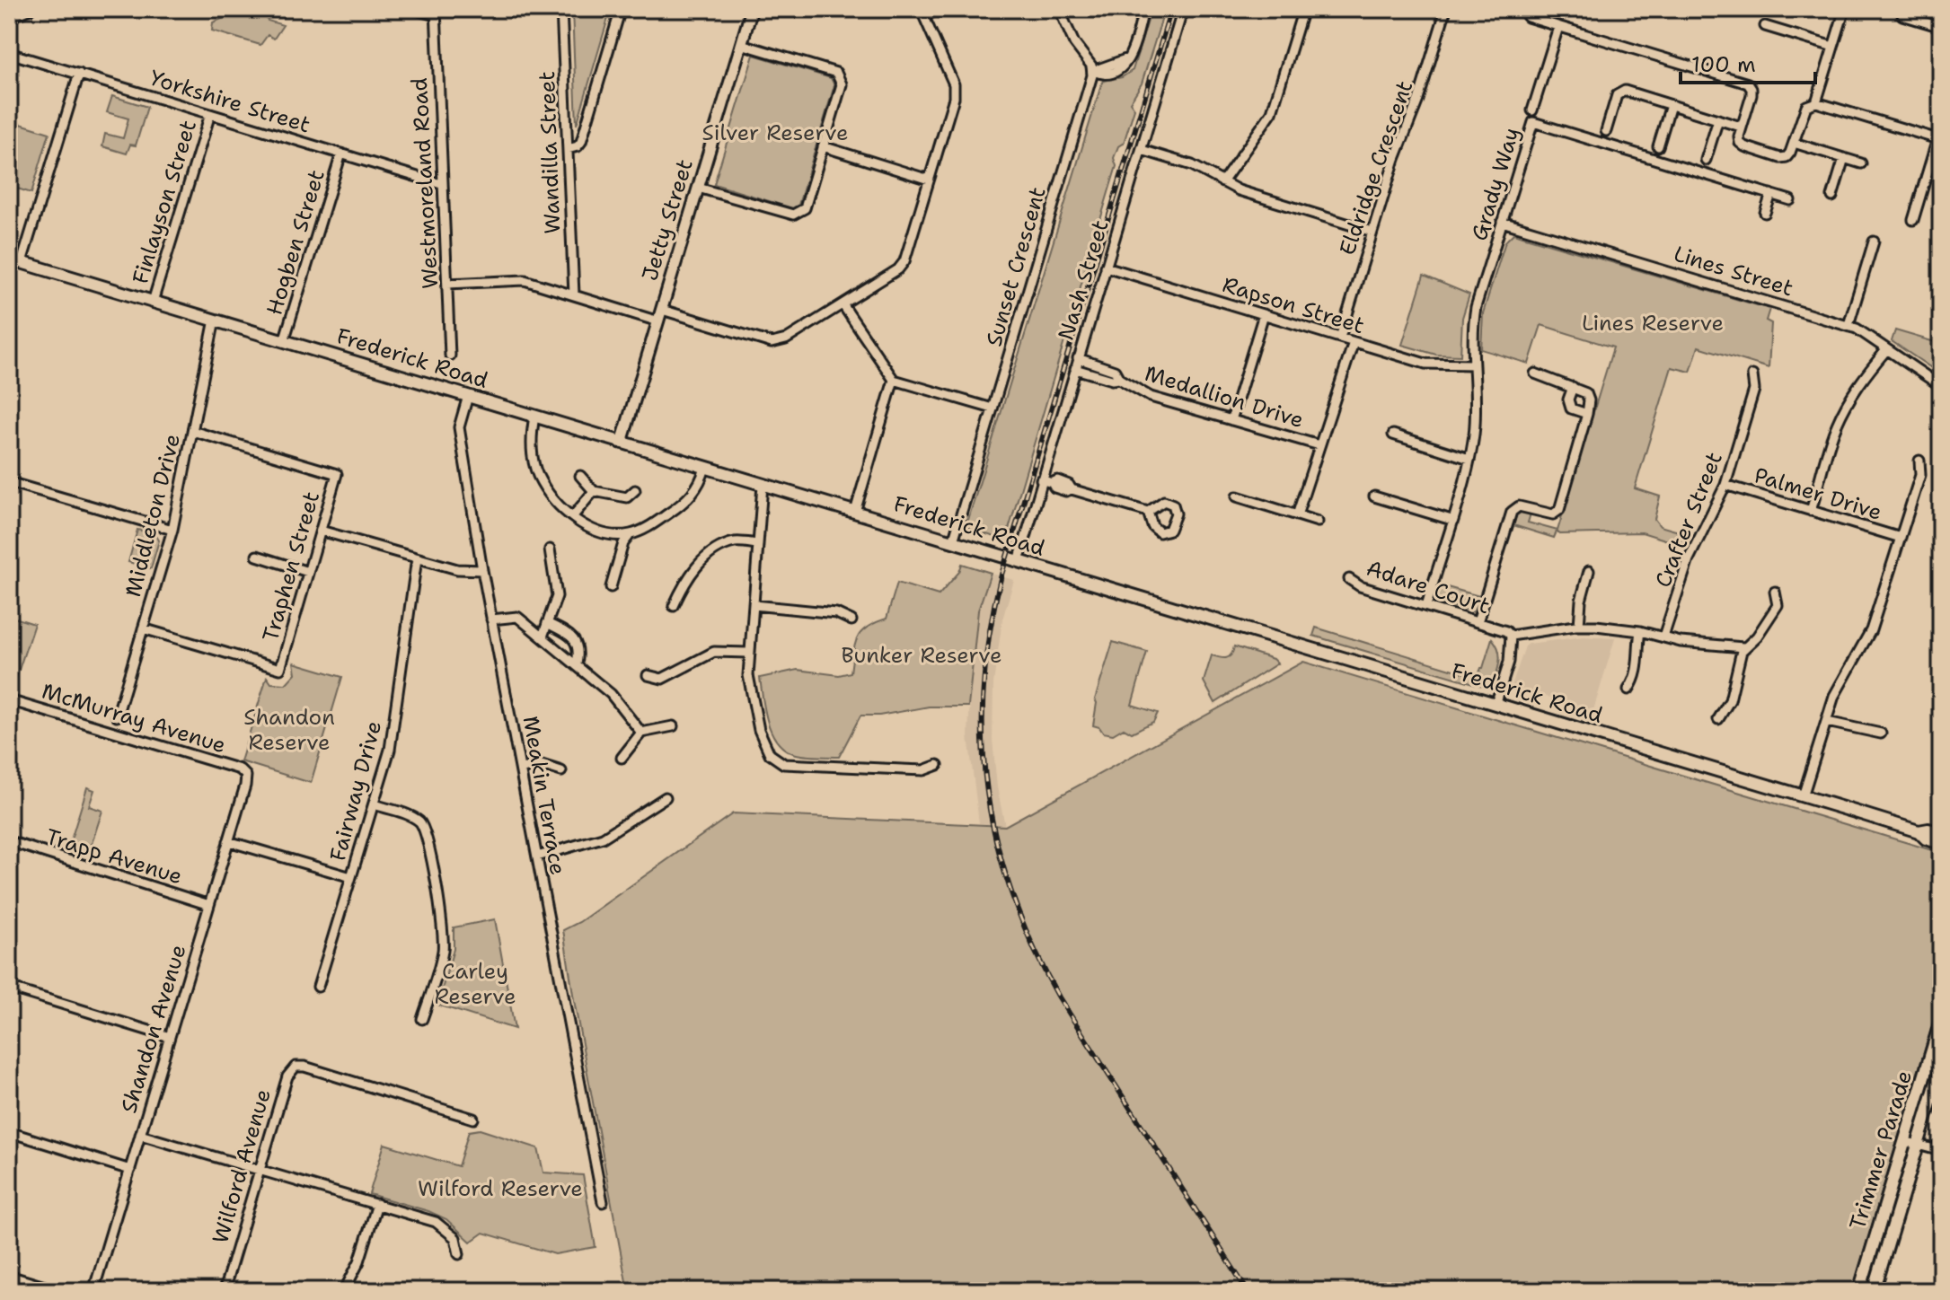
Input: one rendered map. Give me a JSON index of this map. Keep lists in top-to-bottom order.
{
  "streets": {
    "main road": ["Frederick Road", "Trimmer Parade"],
    "street": [
      "Yorkshire Street",
      "Wandilla Street",
      "Eldridge Crescent",
      "Westmoreland Road",
      "Grady Way",
      "Finlayson Street",
      "Jetty Street",
      "Hogben Street",
      "Sunset Crescent",
      "Lines Street",
      "Nash Street",
      "Rapson Street",
      "Medallion Drive",
      "Palmer Drive",
      "Middleton Drive",
      "Crafter Street",
      "Traphen Street",
      "Adare Court",
      "McMurray Avenue",
      "Fairway Drive",
      "Meakin Terrace",
      "Trapp Avenue",
      "Shandon Avenue",
      "Wilford Avenue"
    ]
  },
  "crossings": [
    ["Yorkshire Street", "Westmoreland Road"],
    ["Yorkshire Street", "Finlayson Street"],
    ["Yorkshire Street", "Hogben Street"],
    ["Eldridge Crescent", "Rapson Street"],
    ["Grady Way", "Lines Street"],
    ["Grady Way", "Rapson Street"],
    ["Grady Way", "Adare Court"],
    ["Finlayson Street", "Frederick Road"],
    ["Jetty Street", "Frederick Road"],
    ["Hogben Street", "Frederick Road"],
    ["Sunset Crescent", "Frederick Road"],
    ["Nash Street", "Rapson Street"],
    ["Nash Street", "Frederick Road"],
    ["Nash Street", "Medallion Drive"],
    ["Frederick Road", "Middleton Drive"],
    ["Frederick Road", "Adare Court"],
    ["Frederick Road", "Meakin Terrace"],
    ["Palmer Drive", "Crafter Street"],
    ["Middleton Drive", "Traphen Street"],
    ["McMurray Avenue", "Shandon Avenue"],
    ["Trapp Avenue", "Shandon Avenue"]
  ],
  "parks": [
    "Silver Reserve",
    "Lines Reserve",
    "Bunker Reserve",
    "Shandon Reserve",
    "Carley Reserve",
    "Wilford Reserve"
  ],
  "scale_bar": "100 m"
}
